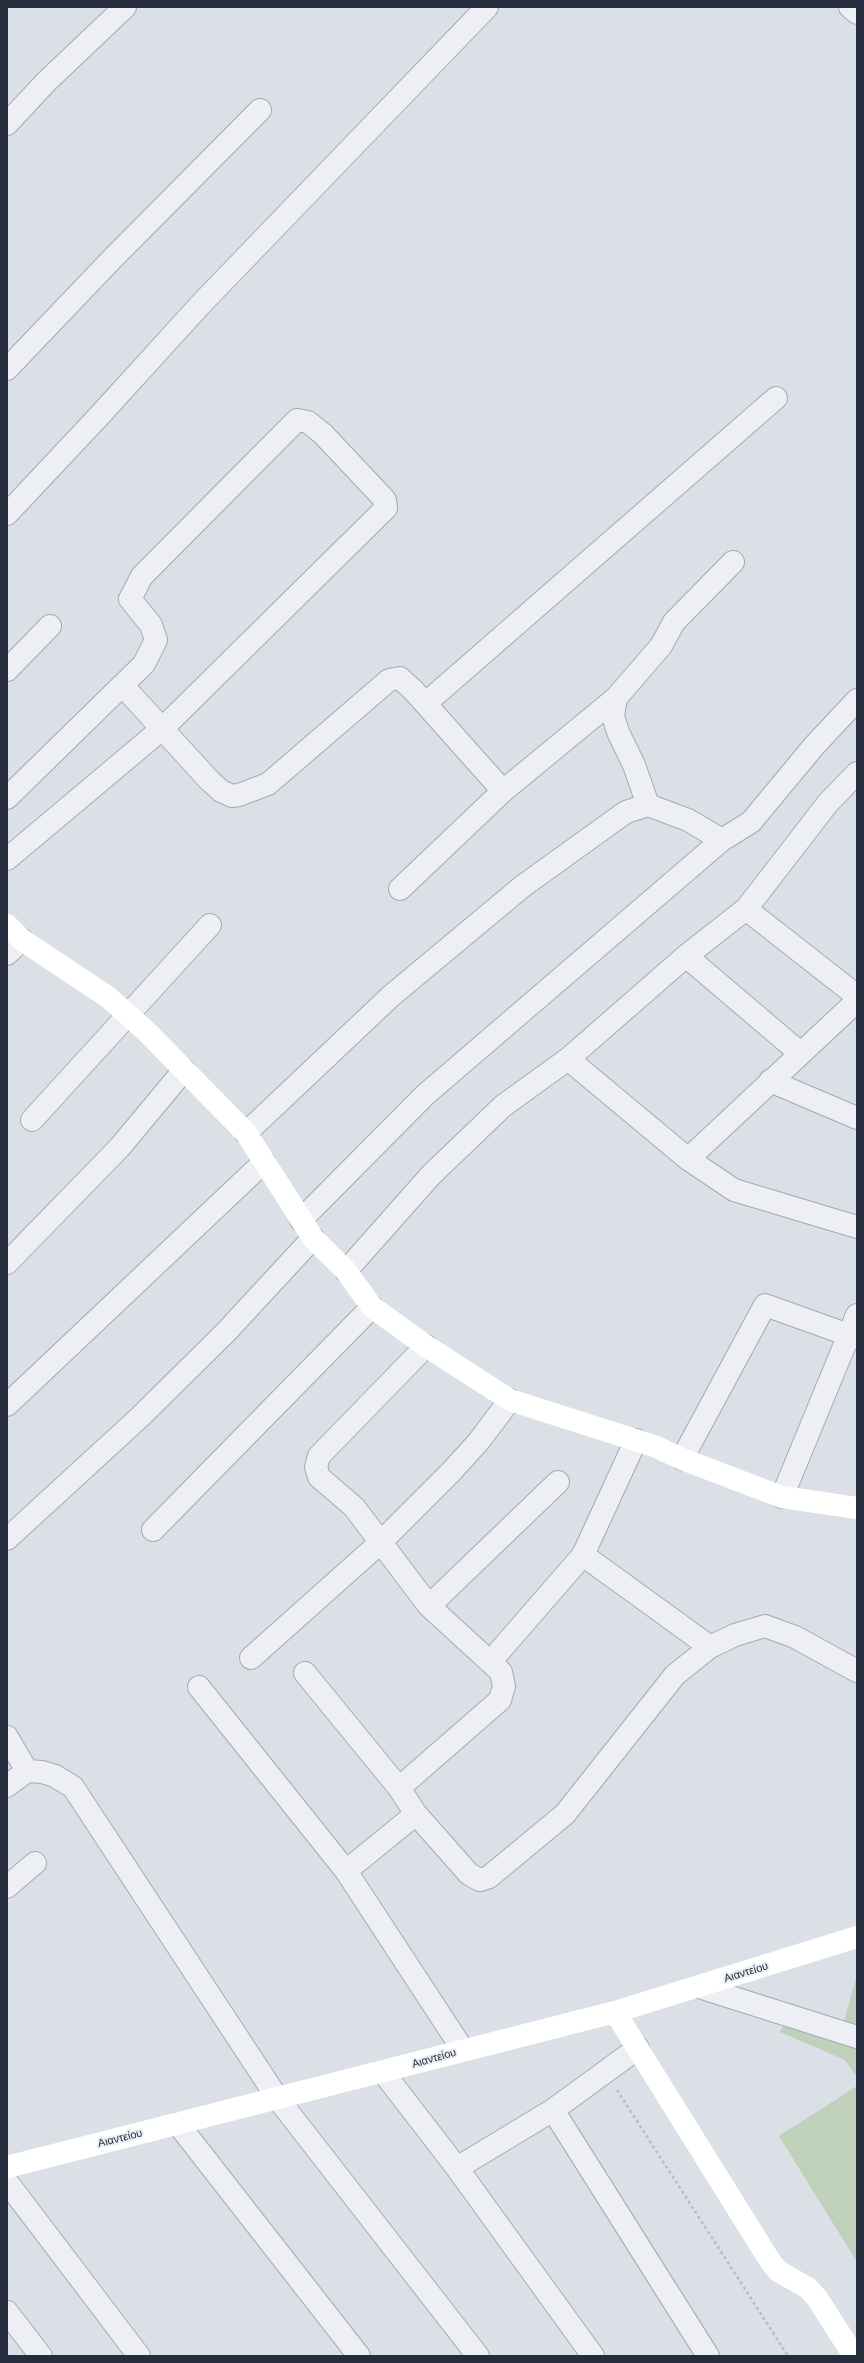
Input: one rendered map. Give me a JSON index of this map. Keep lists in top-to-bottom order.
{
  "streets": {
    "street": ["Αιαντείου"]
  }
}
